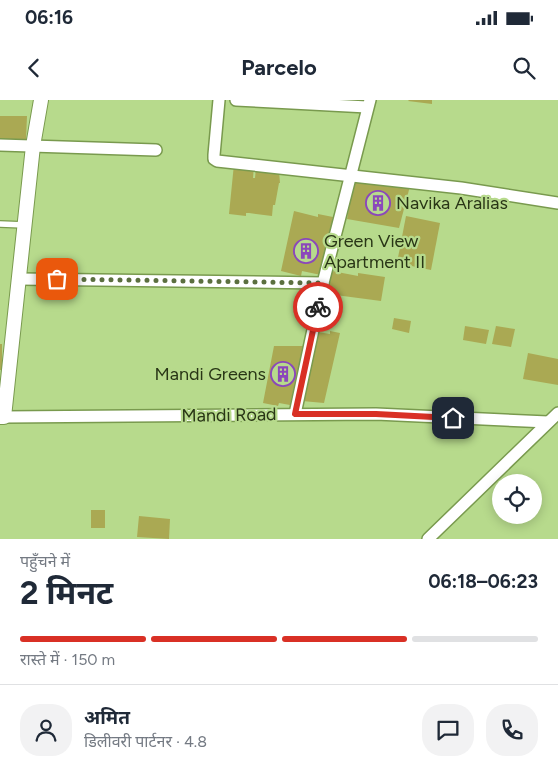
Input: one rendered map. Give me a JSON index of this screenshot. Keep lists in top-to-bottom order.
{
  "streets": {
    "street": ["Mandi Road"]
  },
  "places": {
    "building": ["Navika Aralias", "Green View Apartment II", "Mandi Greens"]
  },
  "page": {
    "status": "06:16",
    "header": "Parcelo",
    "heading": ["2 मिनट", "पहुँचने में", "06:18–06:23"],
    "panel": ["अमित", "डिलीवरी पार्टनर · 4.8"],
    "bar": "रास्ते में · 150 m"
  }
}
